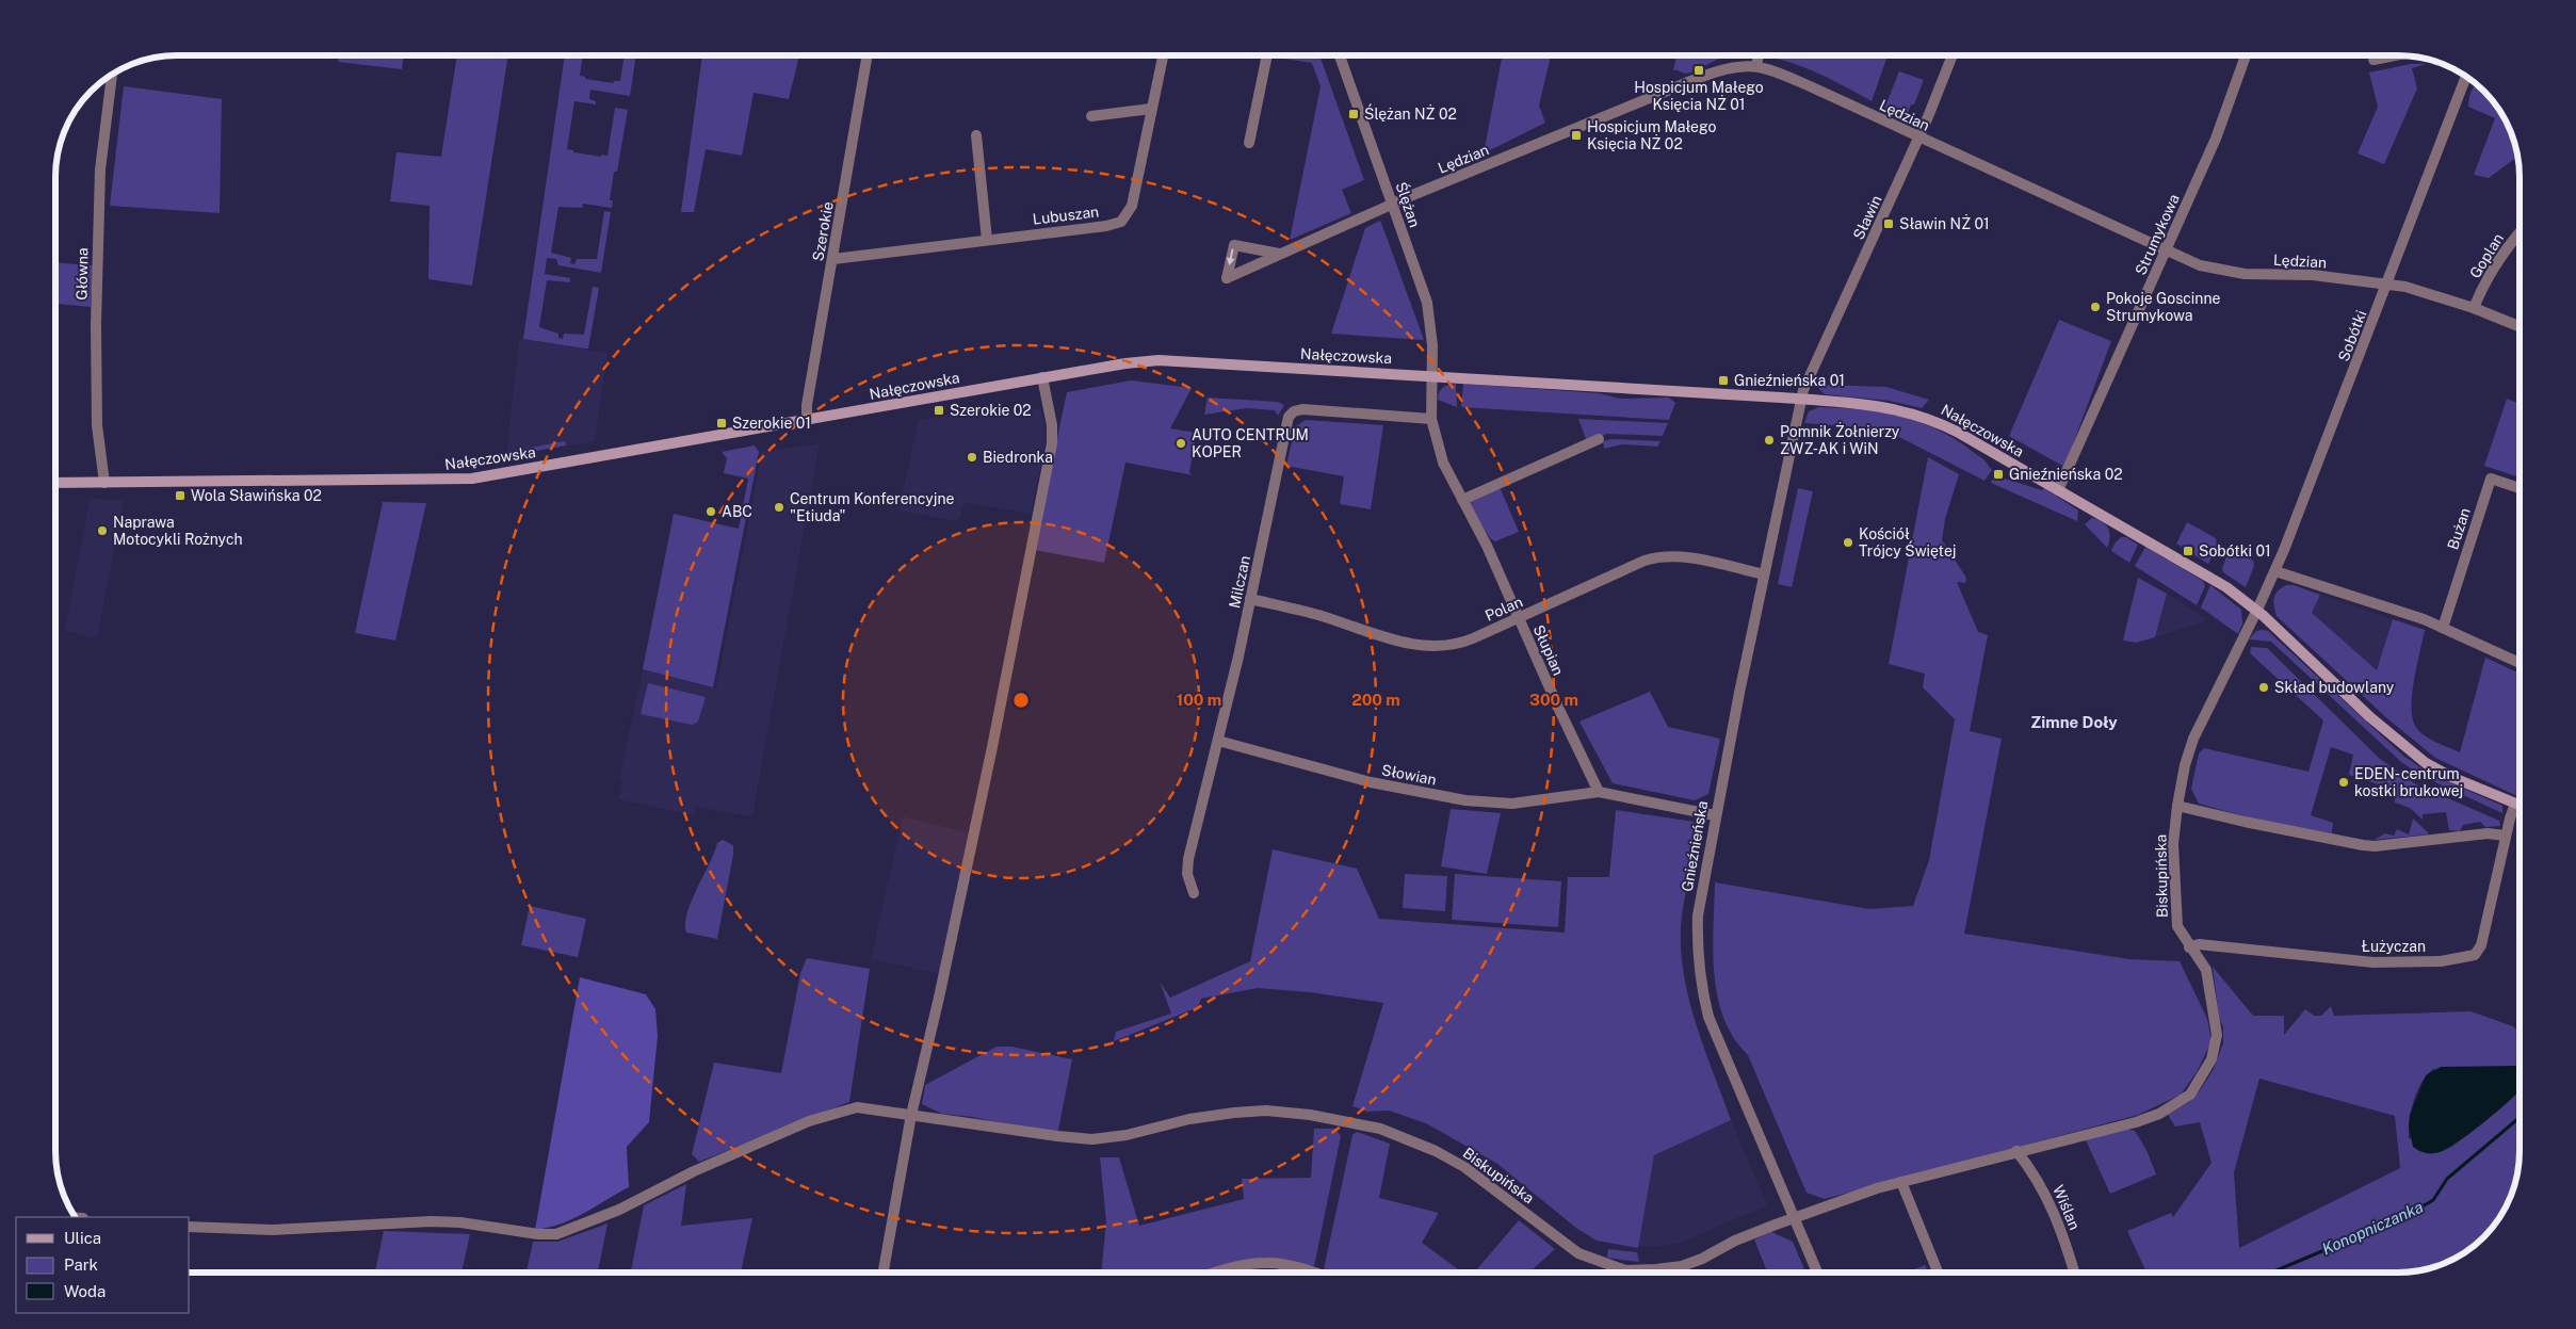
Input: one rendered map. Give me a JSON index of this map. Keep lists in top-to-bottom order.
{
  "streets": {
    "main road": ["Nałęczowska"],
    "street": [
      "Lędzian",
      "Ślężan",
      "Lubuszan",
      "Sławin",
      "Szerokie",
      "Strumykowa",
      "Goplan",
      "Główna",
      "Sobótki",
      "Bużan",
      "Milczan",
      "Polan",
      "Słupian",
      "Słowian",
      "Gnieźnieńska",
      "Biskupińska",
      "Łużyczan",
      "Wiślan"
    ]
  },
  "crossings": [
    ["Lędzian", "Ślężan"],
    ["Lędzian", "Sławin"],
    ["Lędzian", "Strumykowa"],
    ["Lędzian", "Goplan"],
    ["Lędzian", "Sobótki"],
    ["Ślężan", "Nałęczowska"],
    ["Ślężan", "Słupian"],
    ["Lubuszan", "Szerokie"],
    ["Sławin", "Nałęczowska"],
    ["Sławin", "Gnieźnieńska"],
    ["Szerokie", "Nałęczowska"],
    ["Strumykowa", "Nałęczowska"],
    ["Główna", "Nałęczowska"],
    ["Sobótki", "Nałęczowska"],
    ["Sobótki", "Biskupińska"],
    ["Nałęczowska", "Słupian"],
    ["Nałęczowska", "Gnieźnieńska"],
    ["Nałęczowska", "Biskupińska"],
    ["Milczan", "Polan"],
    ["Milczan", "Słupian"],
    ["Milczan", "Słowian"],
    ["Polan", "Słupian"],
    ["Polan", "Gnieźnieńska"],
    ["Słupian", "Słowian"],
    ["Gnieźnieńska", "Biskupińska"],
    ["Biskupińska", "Łużyczan"],
    ["Biskupińska", "Wiślan"]
  ],
  "districts": ["Zimne Doły"],
  "water": ["Konopniczanka"],
  "places": {
    "transit": [
      "Hospicjum Małego Księcia NŻ 01",
      "Ślężan NŻ 02",
      "Hospicjum Małego Księcia NŻ 02",
      "Sławin NŻ 01",
      "Gnieźnieńska 01",
      "Szerokie 02",
      "Szerokie 01",
      "Gnieźnieńska 02",
      "Wola Sławińska 02",
      "Sobótki 01"
    ],
    "other": [
      "Pokoje Goscinne Strumykowa",
      "Pomnik Żołnierzy ZWZ-AK i WiN",
      "AUTO CENTRUM KOPER",
      "Biedronka",
      "Centrum Konferencyjne \"Etiuda\"",
      "ABC",
      "Naprawa Motocykli Rożnych",
      "Kościół Trójcy Świętej",
      "Skład budowlany",
      "EDEN- centrum kostki brukowej"
    ]
  },
  "legend": ["Ulica", "Park", "Woda"],
  "rings": ["100 m", "200 m", "300 m"]
}
